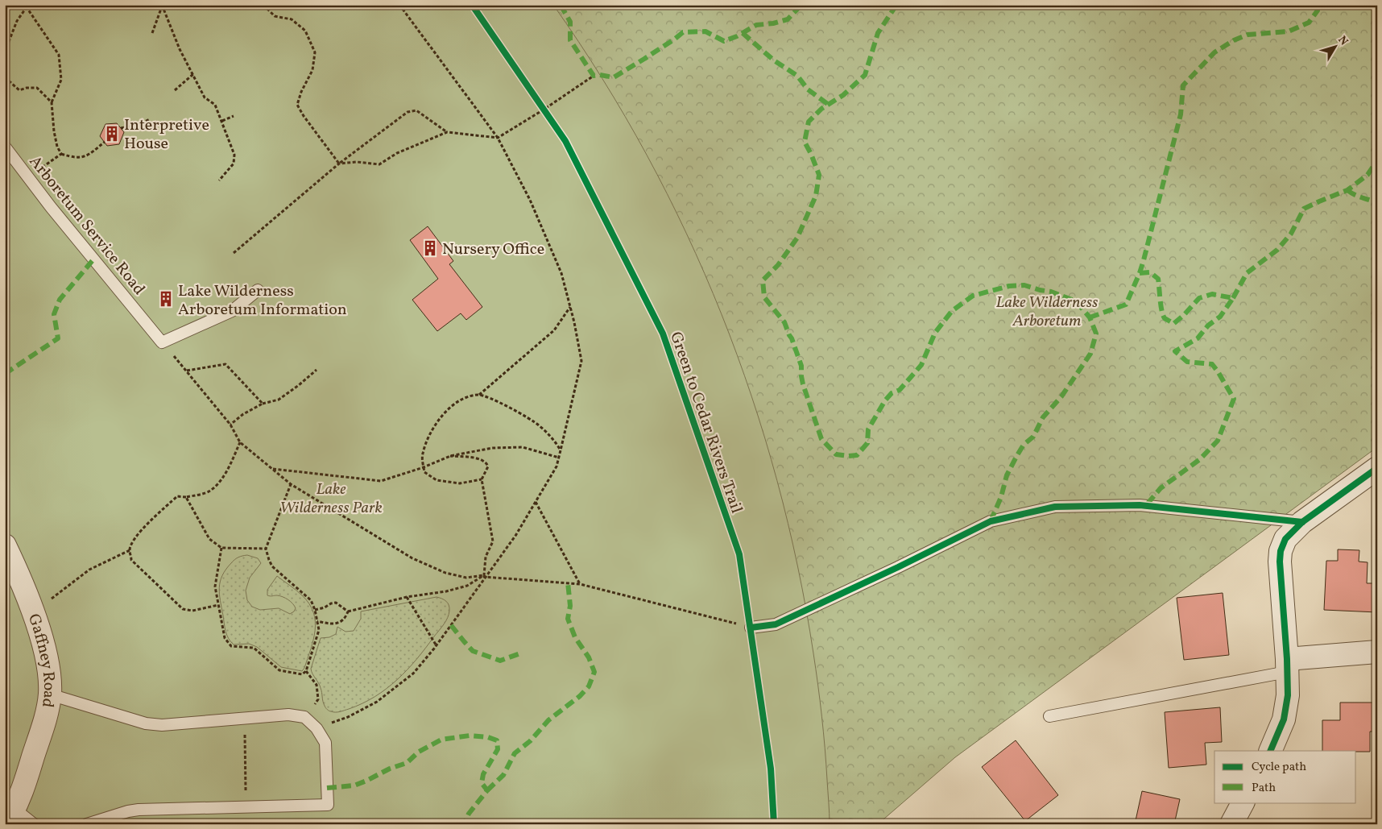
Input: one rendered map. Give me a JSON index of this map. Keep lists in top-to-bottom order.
{
  "streets": {
    "street": ["Gaffney Road"],
    "lane": ["Arboretum Service Road"],
    "cycle path": ["Green to Cedar Rivers Trail"]
  },
  "parks": ["Lake Wilderness Arboretum", "Lake Wilderness Park"],
  "places": {
    "building": ["Interpretive House", "Nursery Office", "Lake Wilderness Arboretum Information"]
  },
  "legend": ["Cycle path", "Path"],
  "north": "top right"
}
